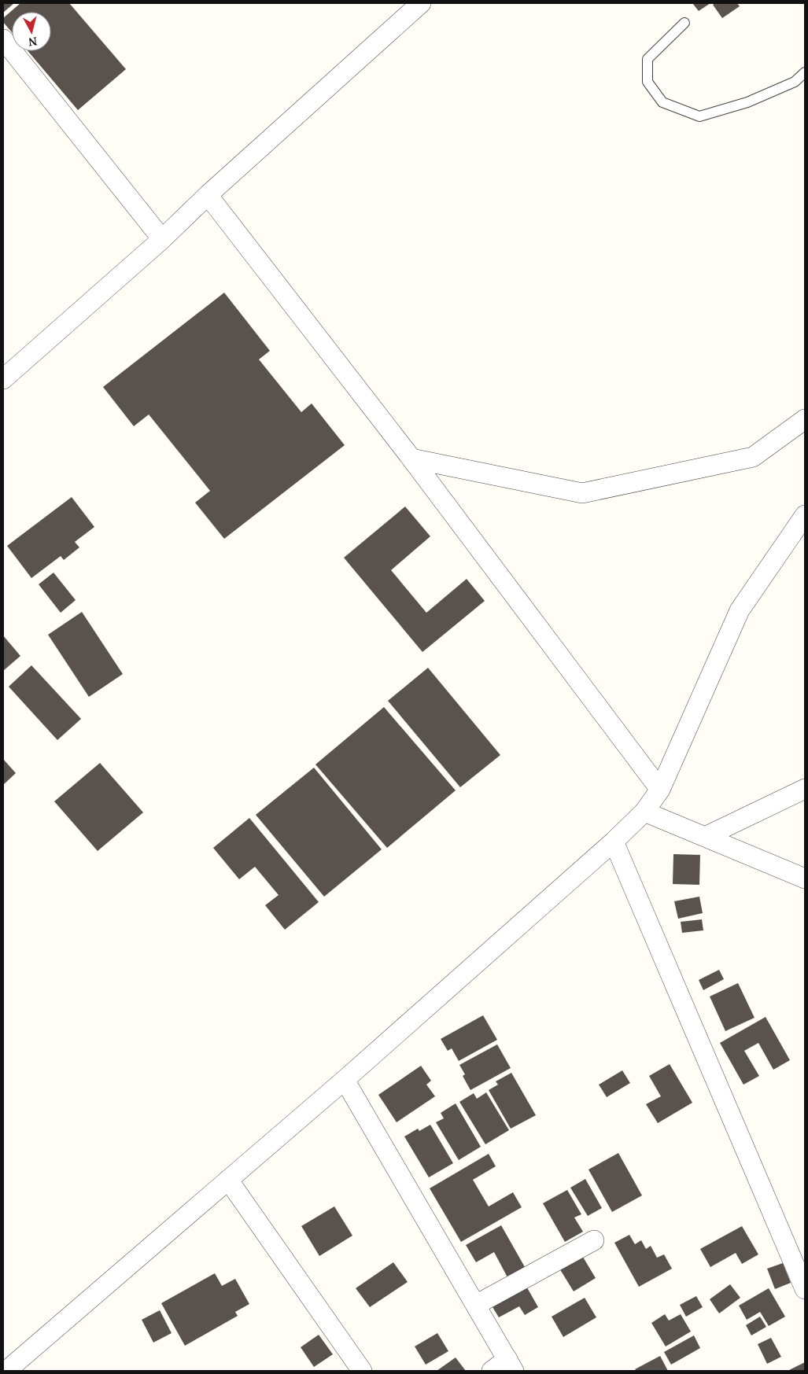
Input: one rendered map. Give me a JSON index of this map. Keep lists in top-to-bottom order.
{
  "north": "bottom"
}
